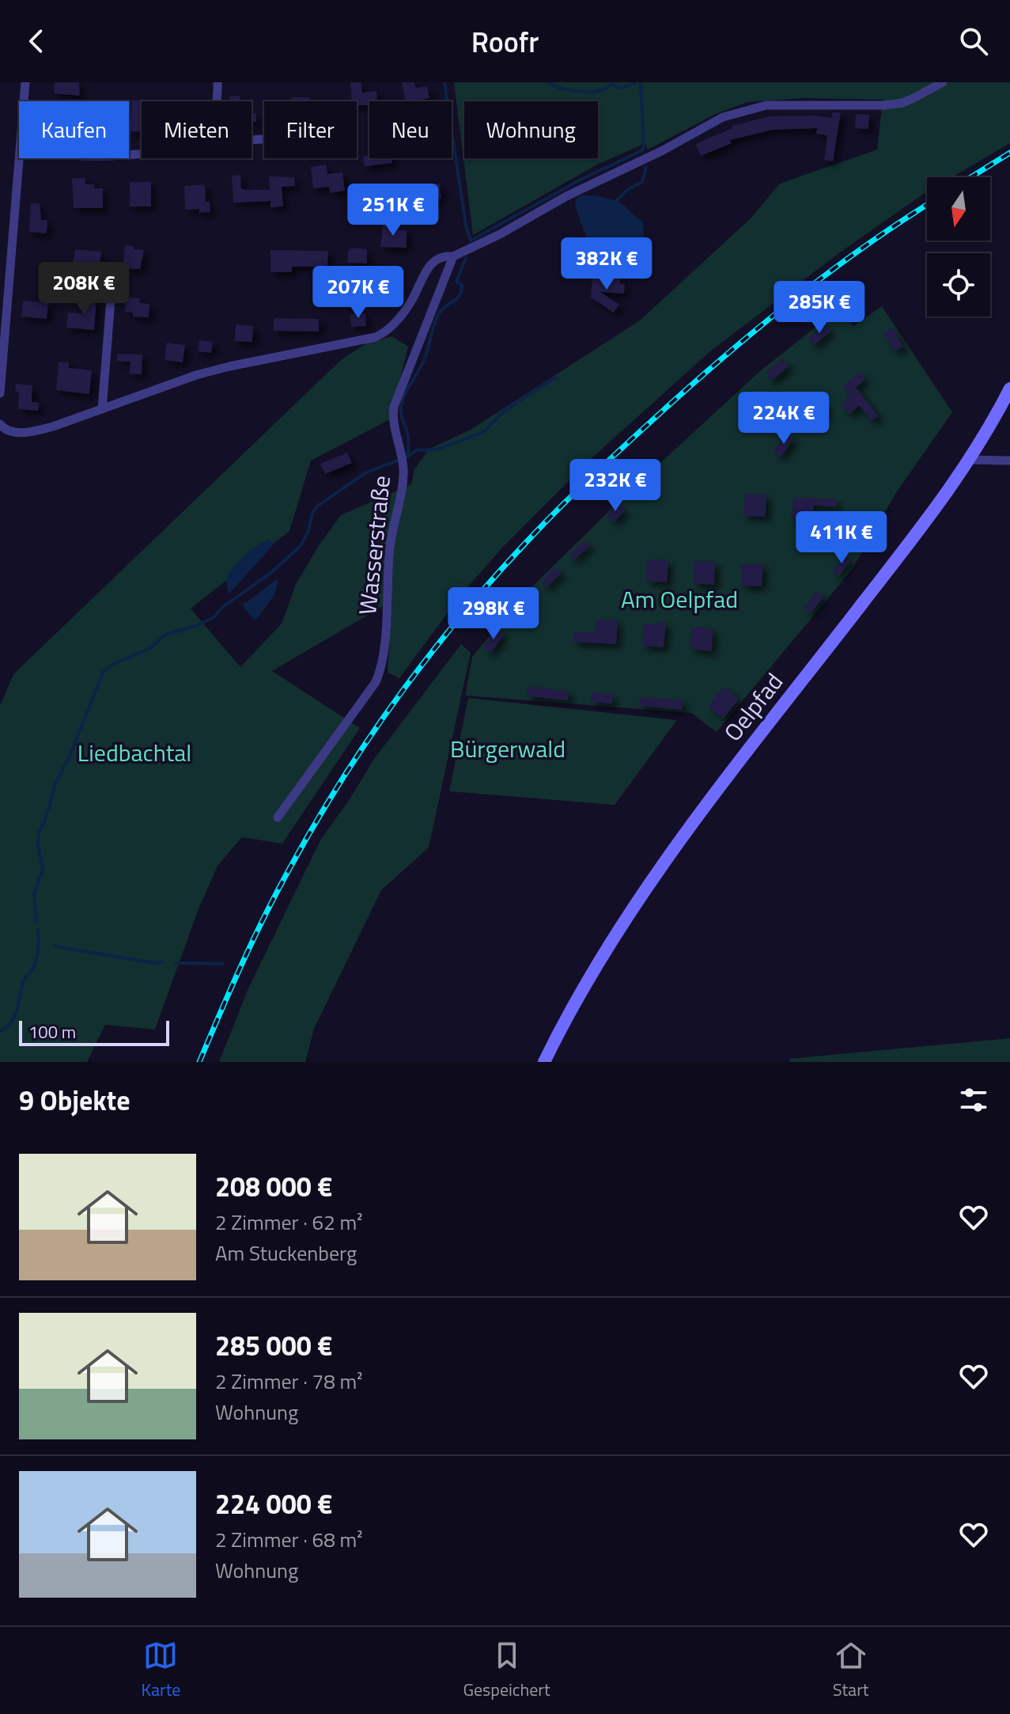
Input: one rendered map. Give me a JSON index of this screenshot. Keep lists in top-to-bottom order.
{
  "streets": {
    "street": ["Wasserstraße", "Oelpfad"]
  },
  "parks": ["Am Oelpfad", "Bürgerwald", "Liedbachtal"],
  "scale_bar": "100 m",
  "north": "bottom",
  "page": {
    "header": "Roofr",
    "chip": [
      "Kaufen",
      "Mieten",
      "Filter",
      "Neu",
      "Wohnung"
    ],
    "price": [
      "251K €",
      "382K €",
      "208K €",
      "207K €",
      "285K €",
      "224K €",
      "232K €",
      "411K €",
      "298K €"
    ],
    "scale": "100 m",
    "heading": "9 Objekte",
    "list": [
      {
        "name": "208 000 €",
        "note": "2 Zimmer · 62 m² · Am Stuckenberg"
      },
      {
        "name": "285 000 €",
        "note": "2 Zimmer · 78 m² · Wohnung"
      },
      {
        "name": "224 000 €",
        "note": "2 Zimmer · 68 m² · Wohnung"
      }
    ],
    "tabs": ["Karte", "Gespeichert", "Start"]
  }
}
